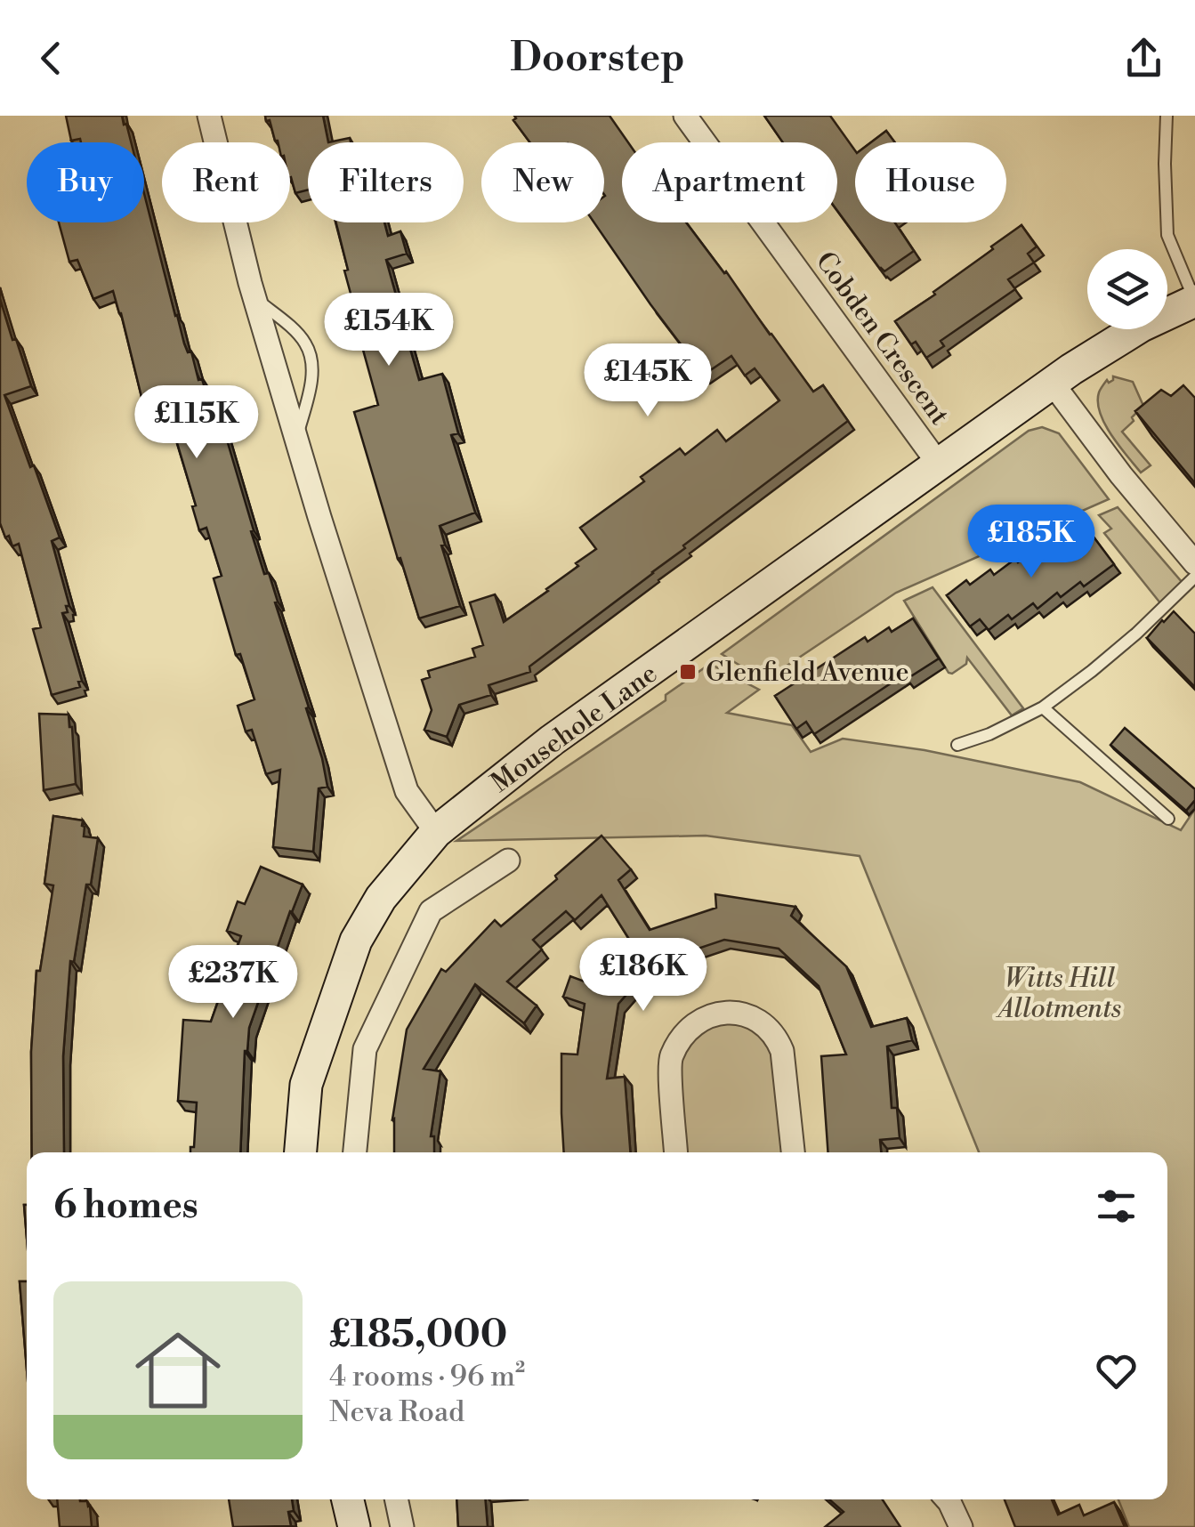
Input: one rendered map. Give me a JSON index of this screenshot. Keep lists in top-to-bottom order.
{
  "streets": {
    "street": ["Cobden Crescent", "Mousehole Lane"]
  },
  "crossings": [
    ["Cobden Crescent", "Mousehole Lane"]
  ],
  "parks": ["Witts Hill Allotments"],
  "places": {
    "transit": ["Glenfield Avenue"]
  },
  "page": {
    "header": "Doorstep",
    "chip": [
      "Buy",
      "Rent",
      "Filters",
      "New",
      "Apartment",
      "House"
    ],
    "price": [
      "£154K",
      "£145K",
      "£115K",
      "£185K",
      "£186K",
      "£237K"
    ],
    "heading": "6 homes",
    "list": [
      {
        "name": "£185,000",
        "note": "4 rooms · 96 m² · Neva Road"
      }
    ]
  }
}
